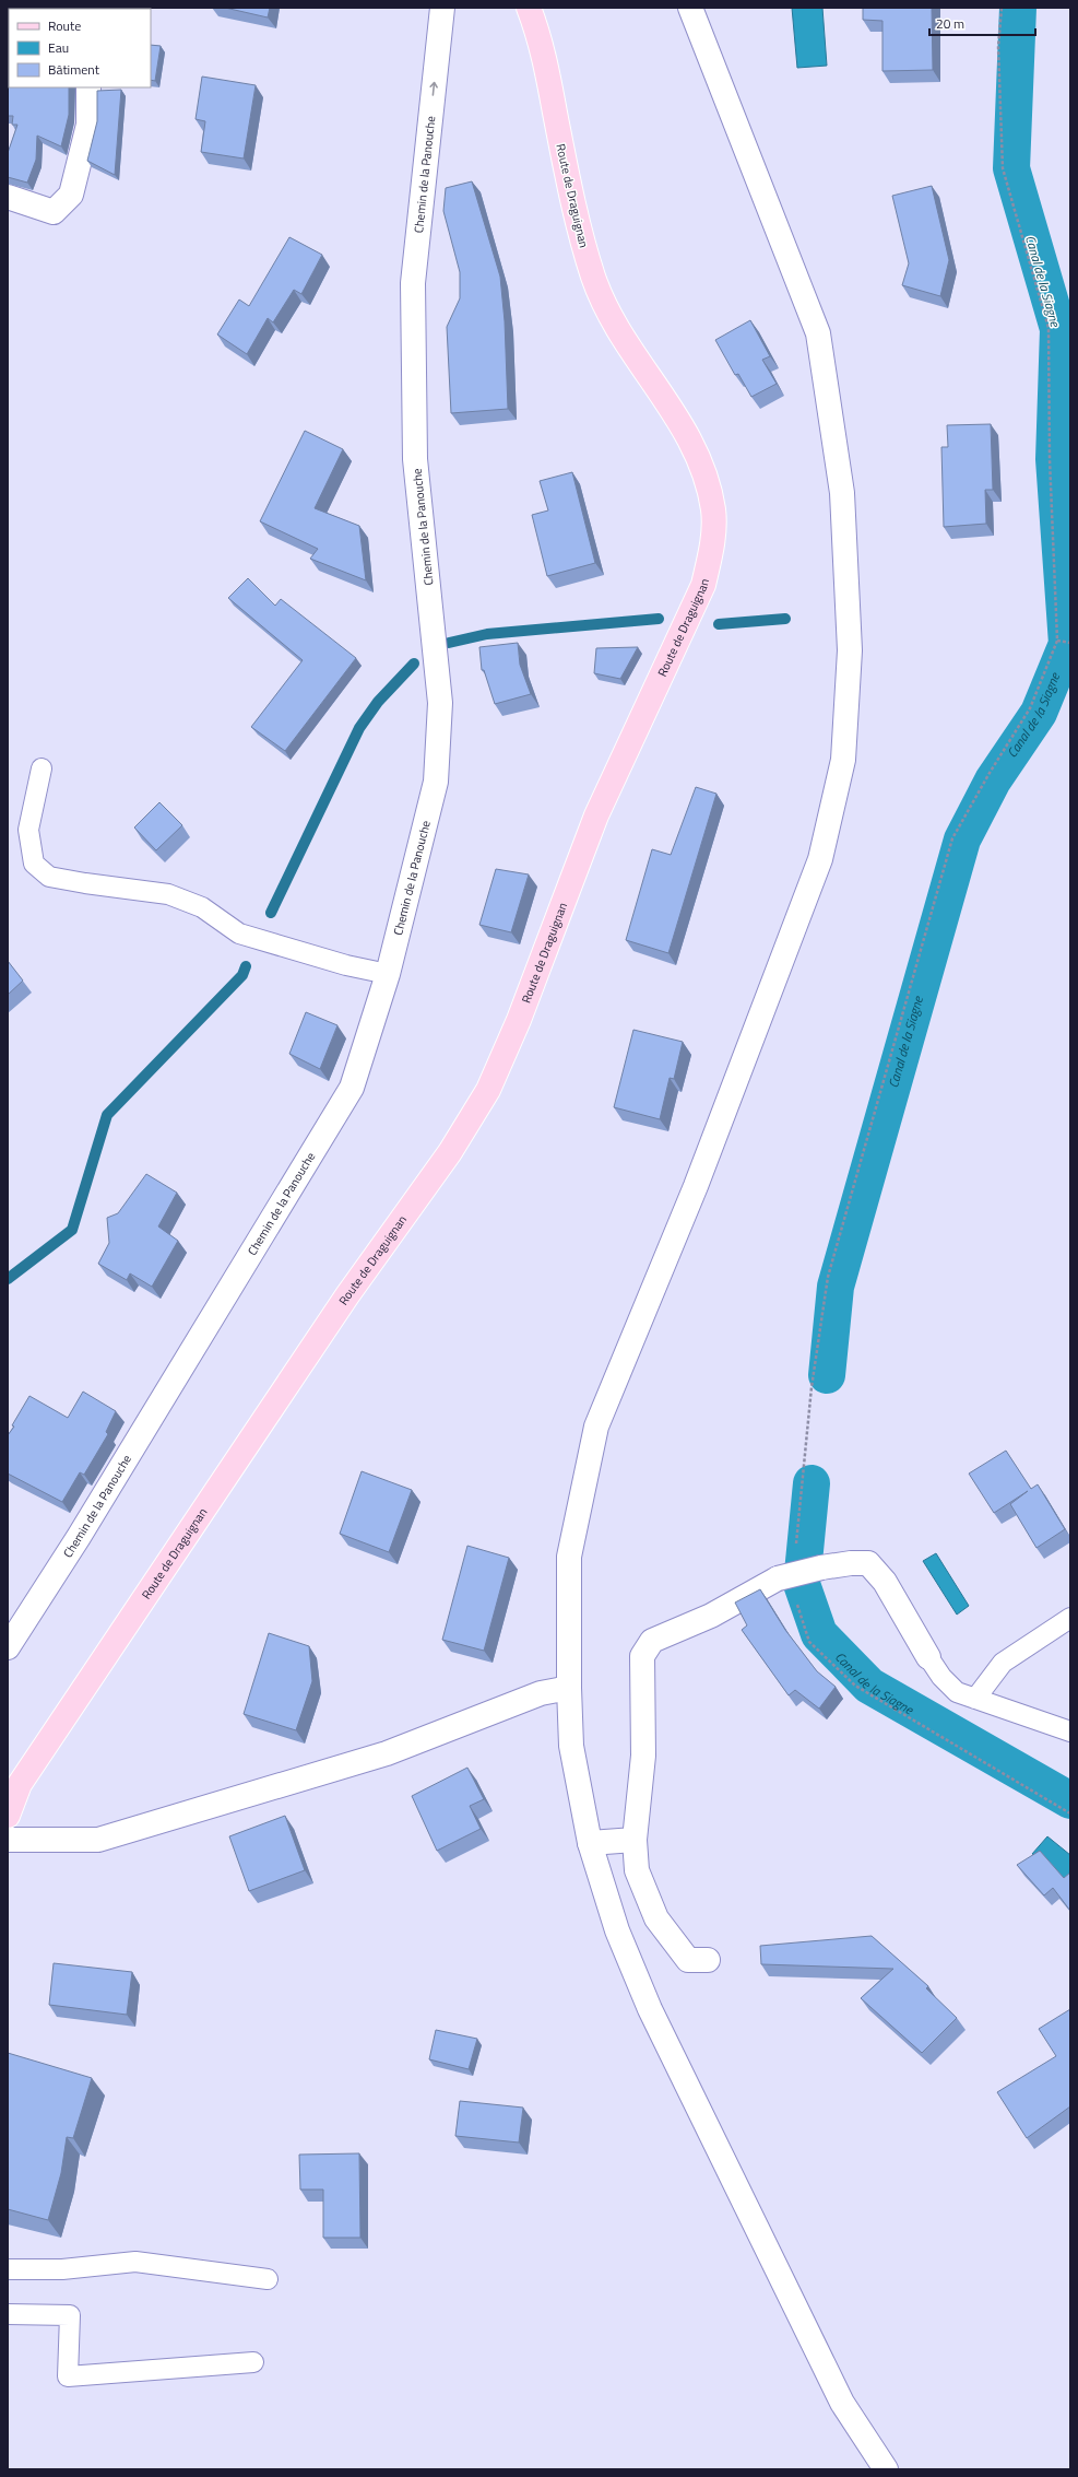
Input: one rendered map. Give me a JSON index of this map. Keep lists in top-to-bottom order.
{
  "streets": {
    "main road": ["Route de Draguignan"],
    "street": ["Chemin de la Panouche"]
  },
  "one_way": ["Chemin de la Panouche"],
  "water": ["Canal de la Siagne"],
  "legend": ["Route", "Eau", "Bâtiment"],
  "scale_bar": "20 m"
}
